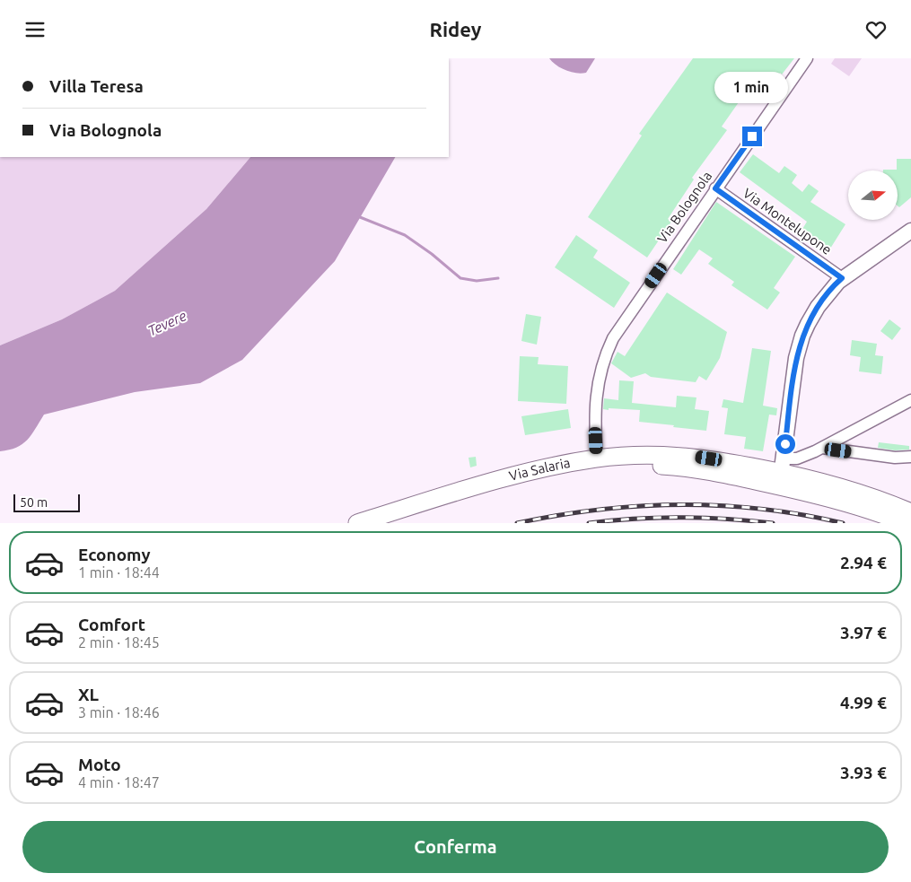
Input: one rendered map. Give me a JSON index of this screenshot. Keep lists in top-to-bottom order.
{
  "streets": {
    "main road": ["Via Salaria"],
    "street": ["Via Bolognola", "Via Montelupone"]
  },
  "crossings": [
    ["Via Bolognola", "Via Montelupone"],
    ["Via Bolognola", "Via Salaria"]
  ],
  "water": ["Tevere"],
  "scale_bar": "50 m",
  "north": "right",
  "page": {
    "header": "Ridey",
    "banner": ["Villa Teresa", "Via Bolognola"],
    "bubble": "1 min",
    "scale": "50 m",
    "list": [
      {
        "name": "Economy",
        "note": "1 min · 18:44",
        "value": "2.94 €"
      },
      {
        "name": "Comfort",
        "note": "2 min · 18:45",
        "value": "3.97 €"
      },
      {
        "name": "XL",
        "note": "3 min · 18:46",
        "value": "4.99 €"
      },
      {
        "name": "Moto",
        "note": "4 min · 18:47",
        "value": "3.93 €"
      }
    ],
    "buttons": "Conferma"
  }
}
